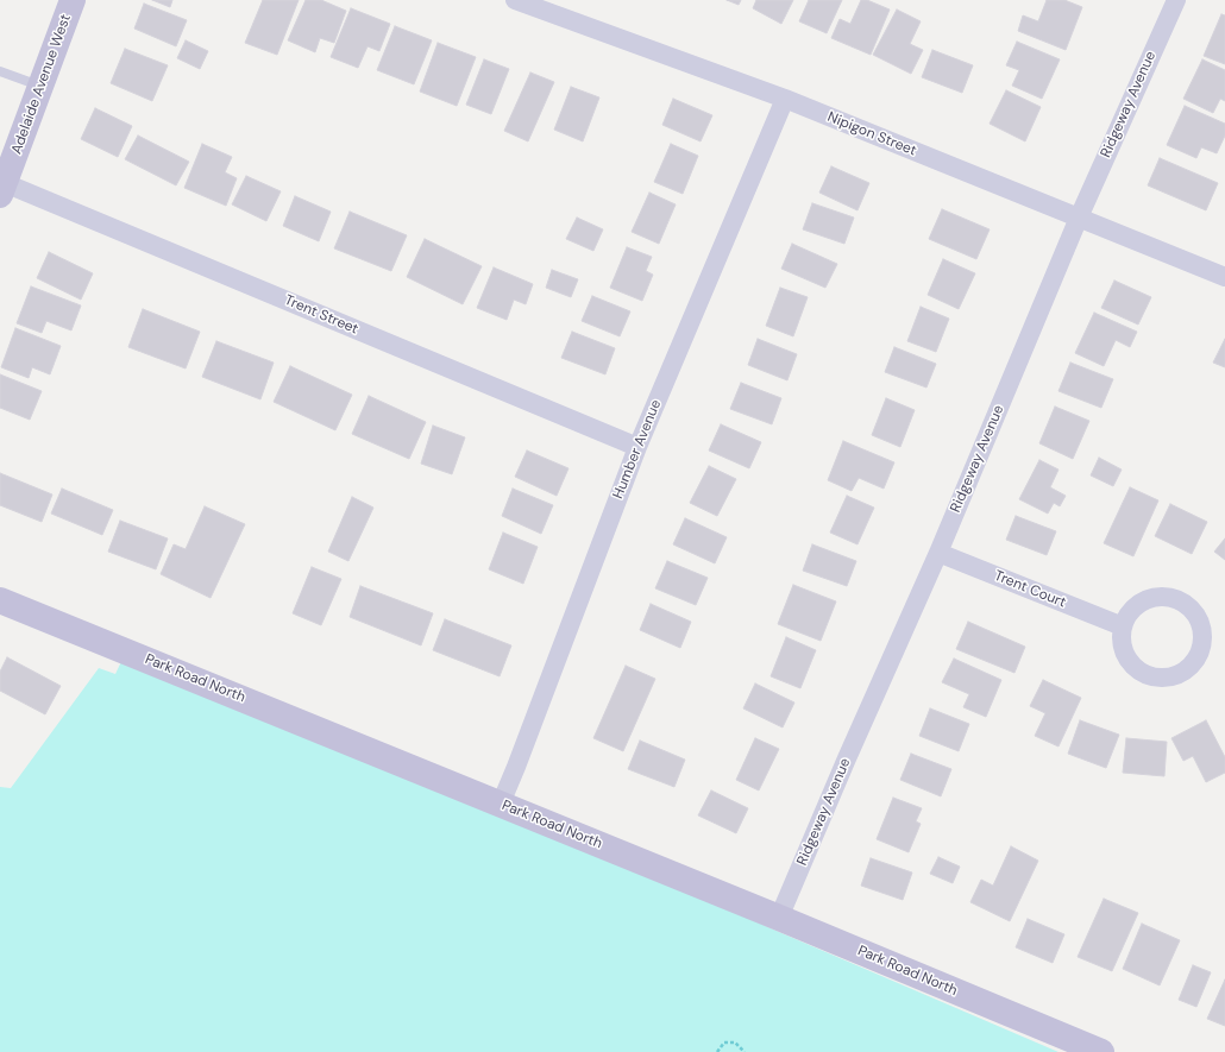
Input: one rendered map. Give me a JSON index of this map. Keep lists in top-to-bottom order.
{
  "streets": {
    "main road": ["Adelaide Avenue West", "Park Road North"],
    "street": [
      "Ridgeway Avenue",
      "Nipigon Street",
      "Trent Street",
      "Humber Avenue",
      "Trent Court"
    ]
  },
  "crossings": [
    ["Adelaide Avenue West", "Trent Street"],
    ["Ridgeway Avenue", "Nipigon Street"],
    ["Ridgeway Avenue", "Trent Court"],
    ["Ridgeway Avenue", "Park Road North"],
    ["Nipigon Street", "Humber Avenue"],
    ["Trent Street", "Humber Avenue"],
    ["Humber Avenue", "Park Road North"]
  ]
}
